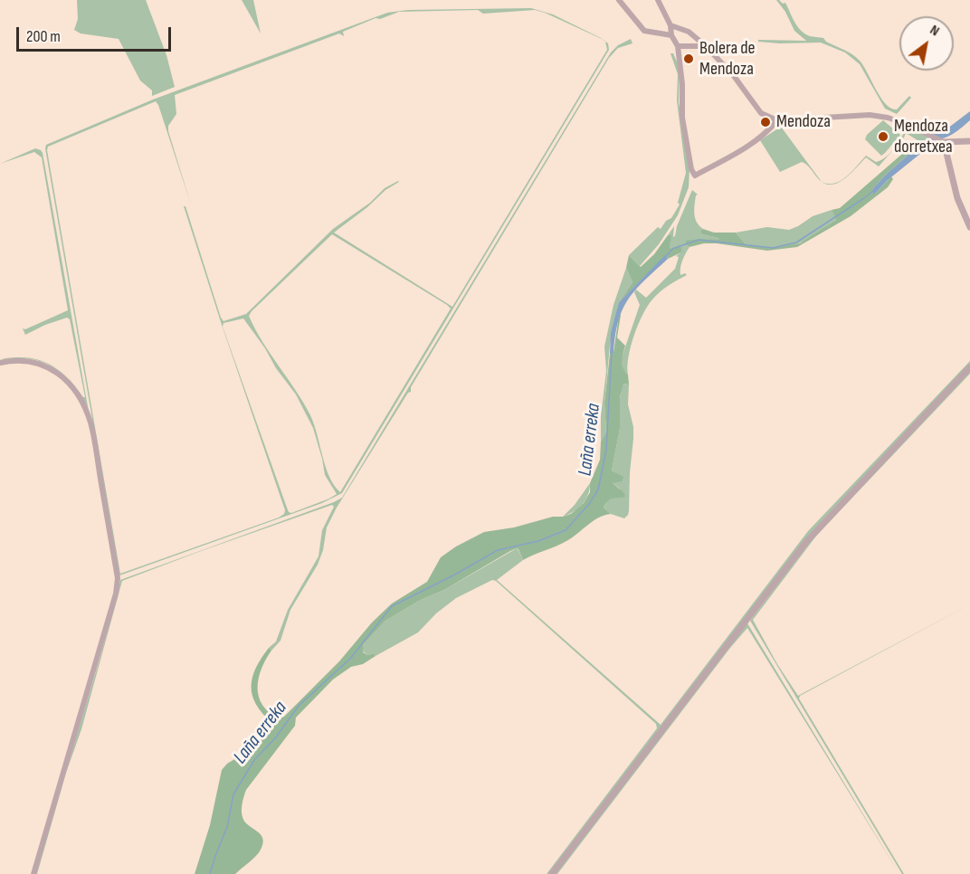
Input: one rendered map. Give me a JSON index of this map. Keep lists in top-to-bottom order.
{
  "water": ["Laña erreka"],
  "places": ["Bolera de Mendoza", "Mendoza", "Mendoza dorretxea"],
  "scale_bar": "200 m",
  "north": "top right"
}
